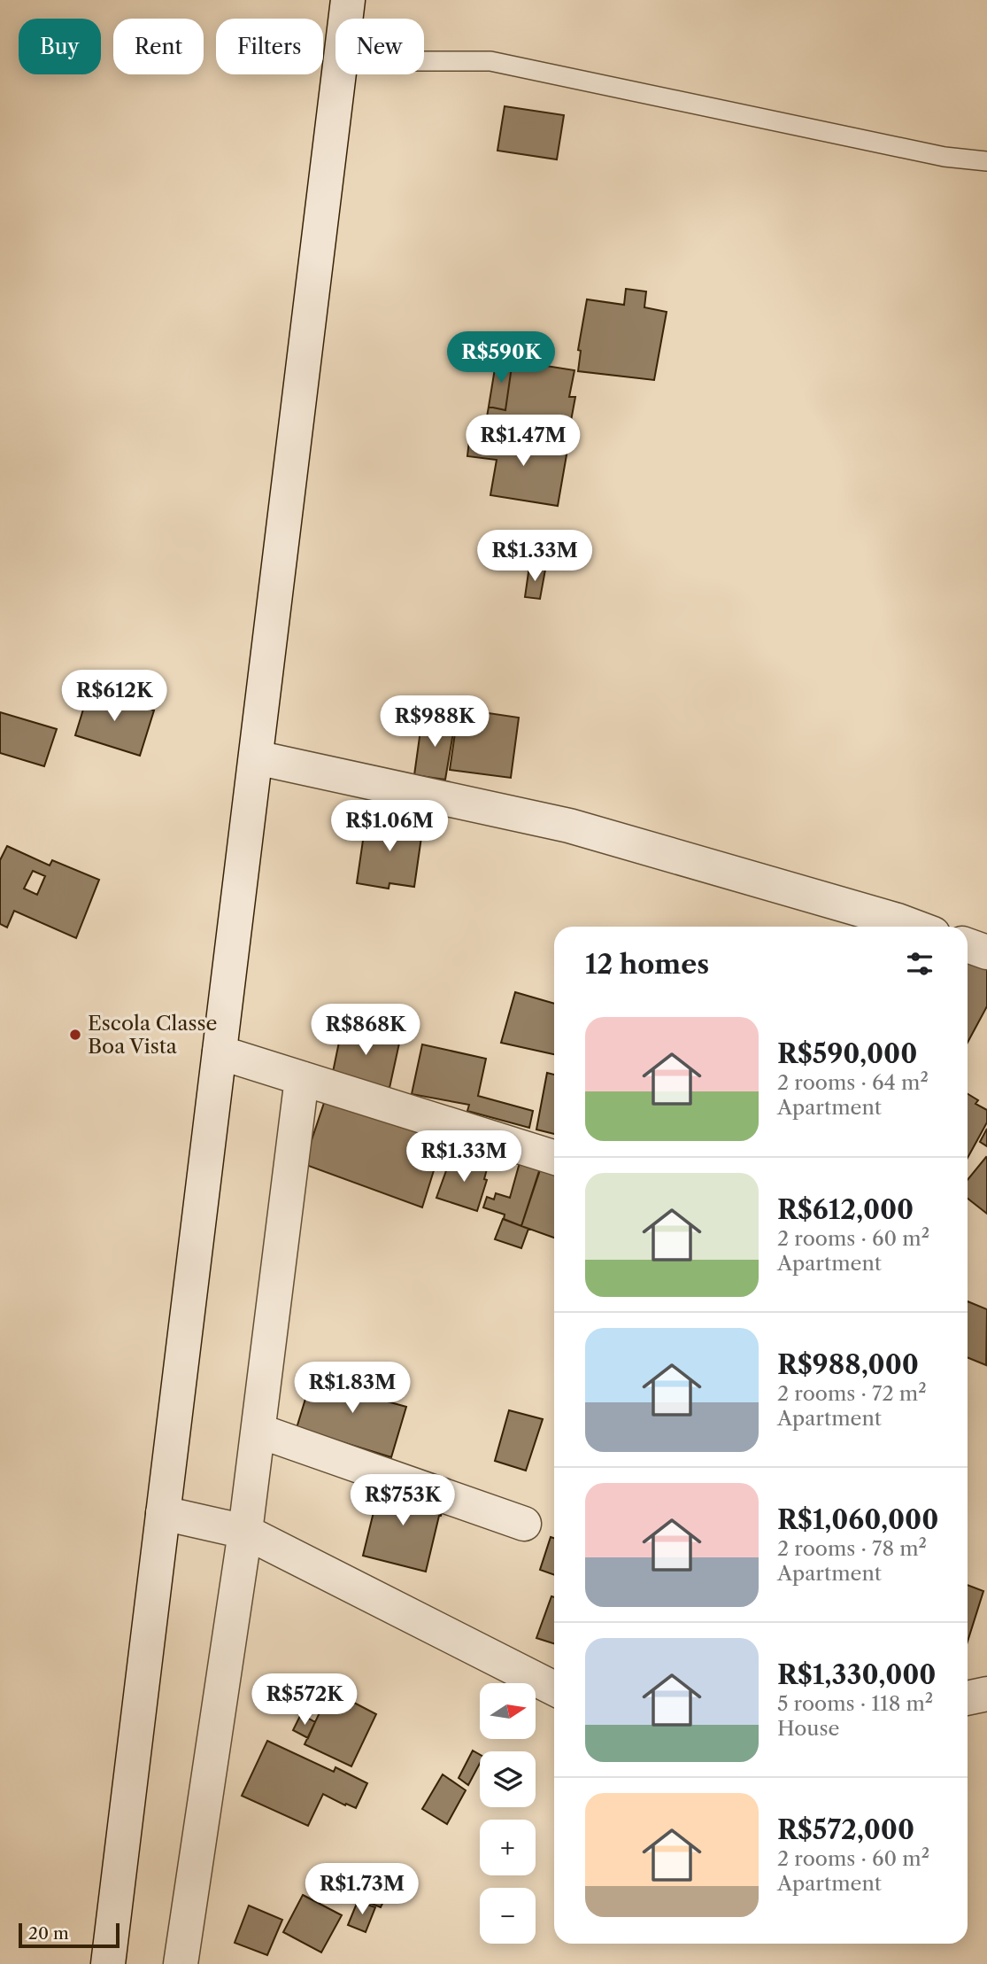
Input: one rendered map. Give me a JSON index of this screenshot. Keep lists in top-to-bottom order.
{
  "places": ["Escola Classe Boa Vista"],
  "scale_bar": "20 m",
  "north": "right",
  "page": {
    "chip": [
      "Buy",
      "Rent",
      "Filters",
      "New"
    ],
    "price": [
      "R$590K",
      "R$1.47M",
      "R$1.33M",
      "R$612K",
      "R$988K",
      "R$1.06M",
      "R$868K",
      "R$1.33M",
      "R$1.83M",
      "R$753K",
      "R$572K",
      "R$1.73M"
    ],
    "heading": "12 homes",
    "list": [
      {
        "name": "R$590,000",
        "note": "2 rooms · 64 m² · Apartment"
      },
      {
        "name": "R$612,000",
        "note": "2 rooms · 60 m² · Apartment"
      },
      {
        "name": "R$988,000",
        "note": "2 rooms · 72 m² · Apartment"
      },
      {
        "name": "R$1,060,000",
        "note": "2 rooms · 78 m² · Apartment"
      },
      {
        "name": "R$1,330,000",
        "note": "5 rooms · 118 m² · House"
      },
      {
        "name": "R$572,000",
        "note": "2 rooms · 60 m² · Apartment"
      }
    ],
    "map_buttons": ["+", "−"],
    "scale": "20 m"
  }
}
